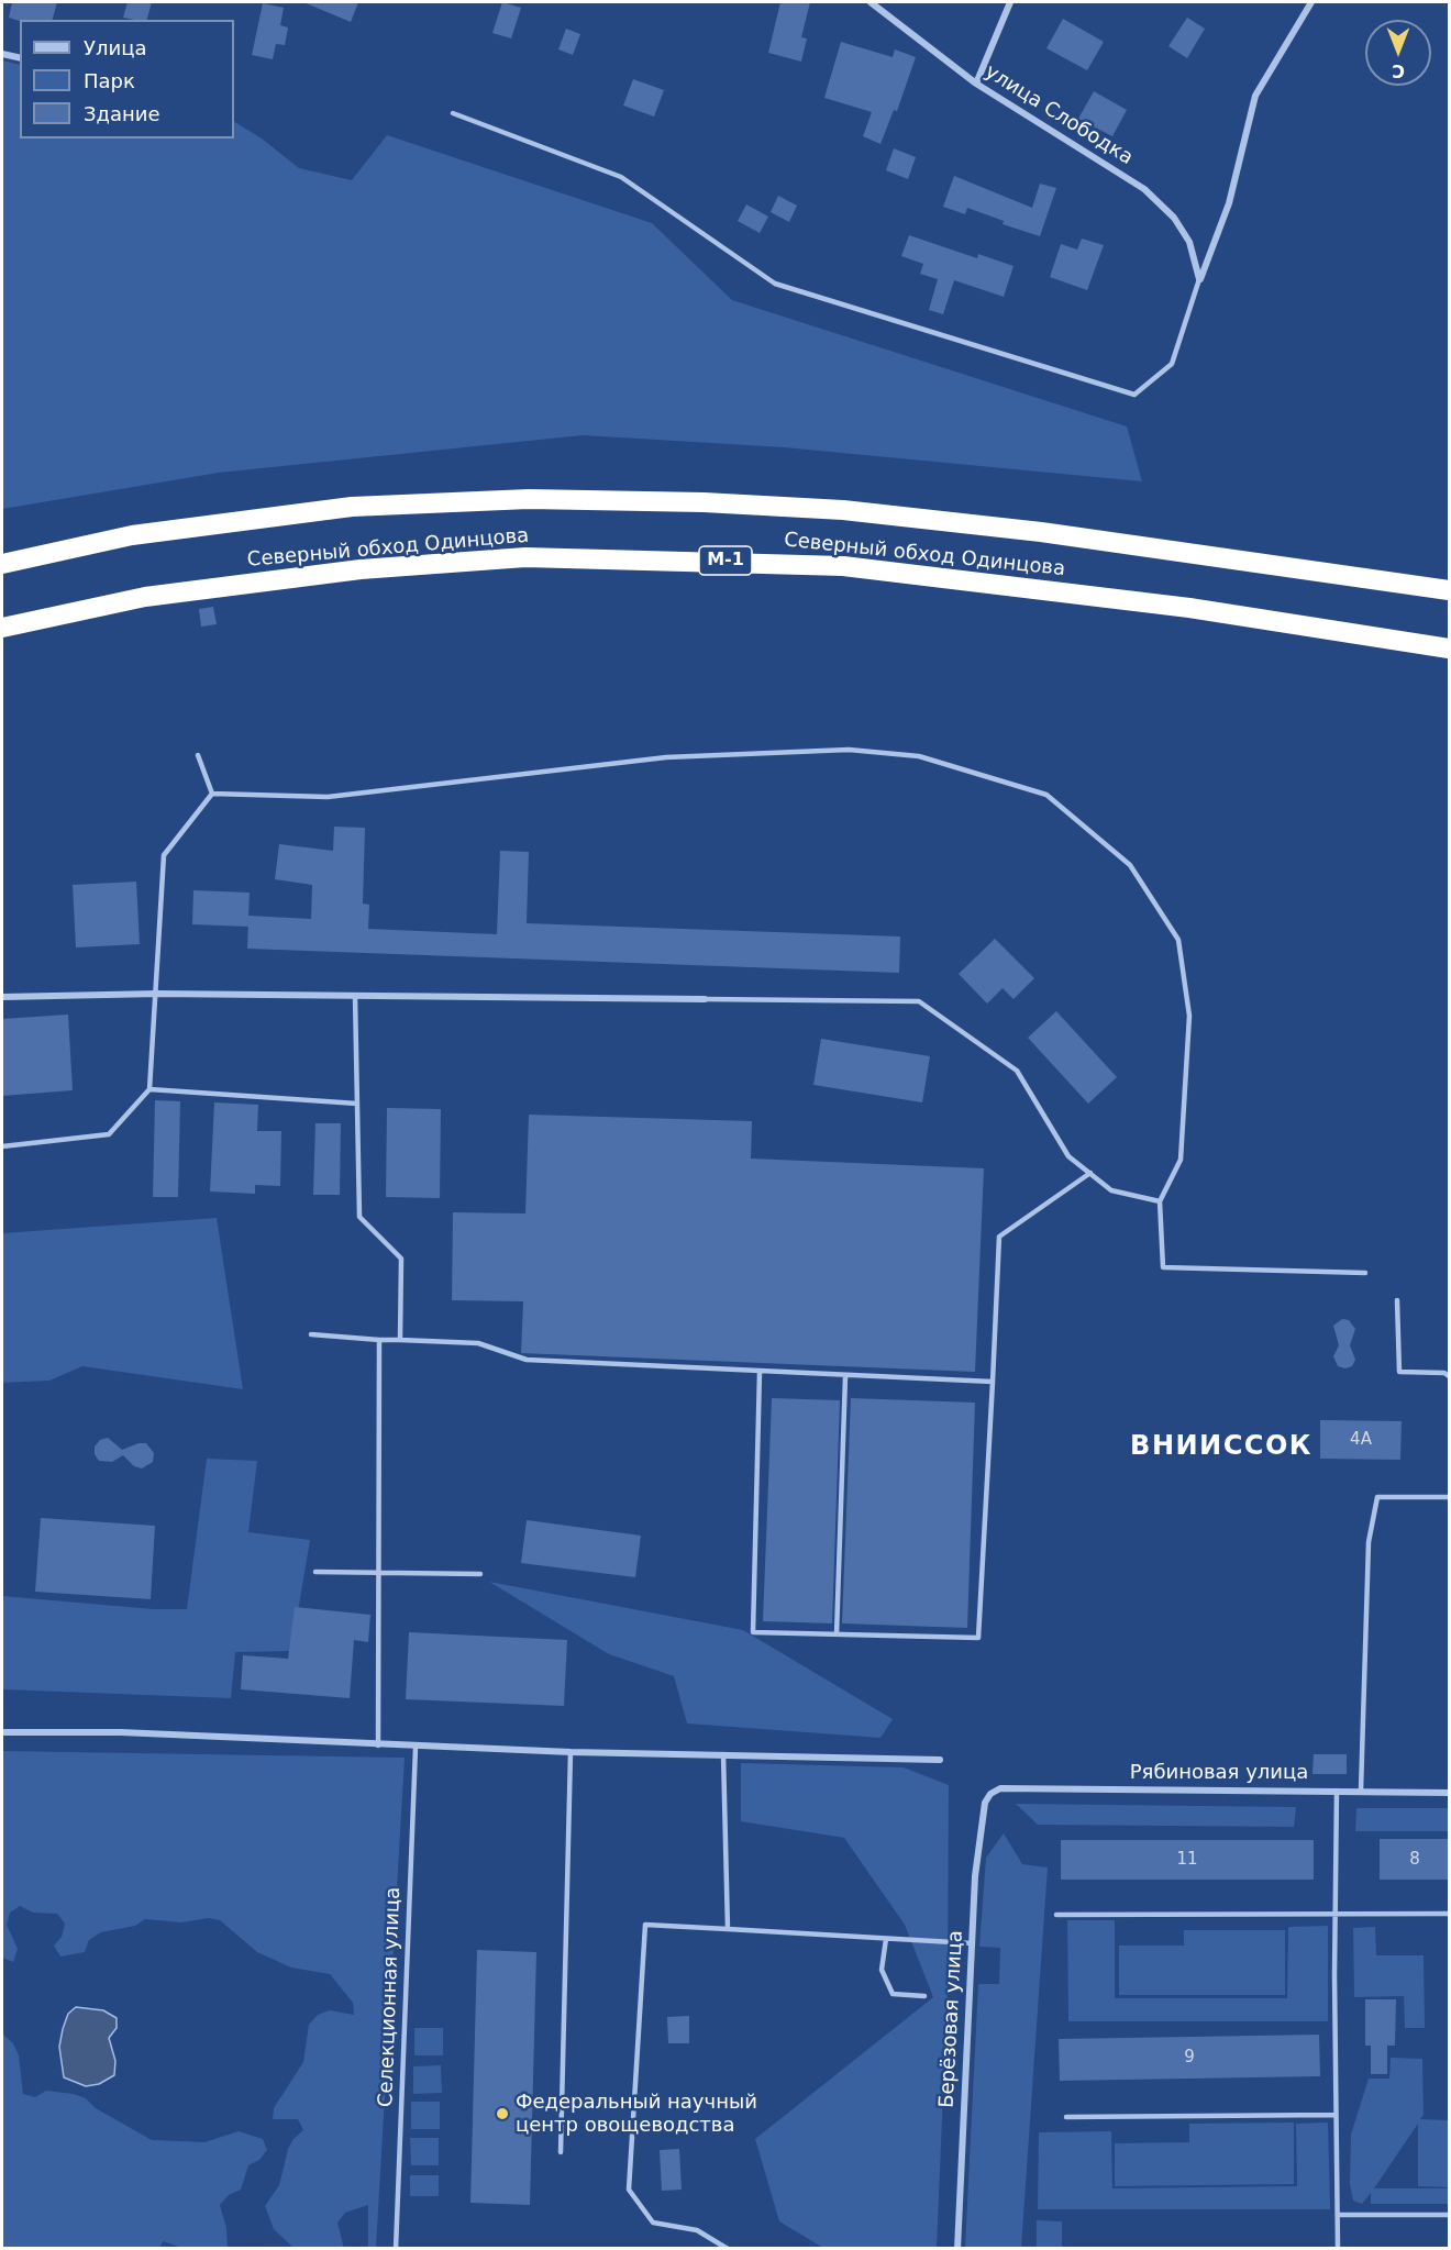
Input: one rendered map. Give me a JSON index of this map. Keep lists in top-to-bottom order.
{
  "streets": {
    "highway": ["Северный обход Одинцова", "М-1"],
    "street": ["улица Слободка", "Рябиновая улица", "Берёзовая улица"],
    "lane": ["Селекционная улица"]
  },
  "crossings": [
    ["Рябиновая улица", "Берёзовая улица"]
  ],
  "districts": ["ВНИИССОК"],
  "places": ["Федеральный научный центр овощеводства"],
  "house_numbers": [
    "4А",
    "11",
    "8",
    "9"
  ],
  "legend": ["Улица", "Парк", "Здание"],
  "north": "bottom"
}
